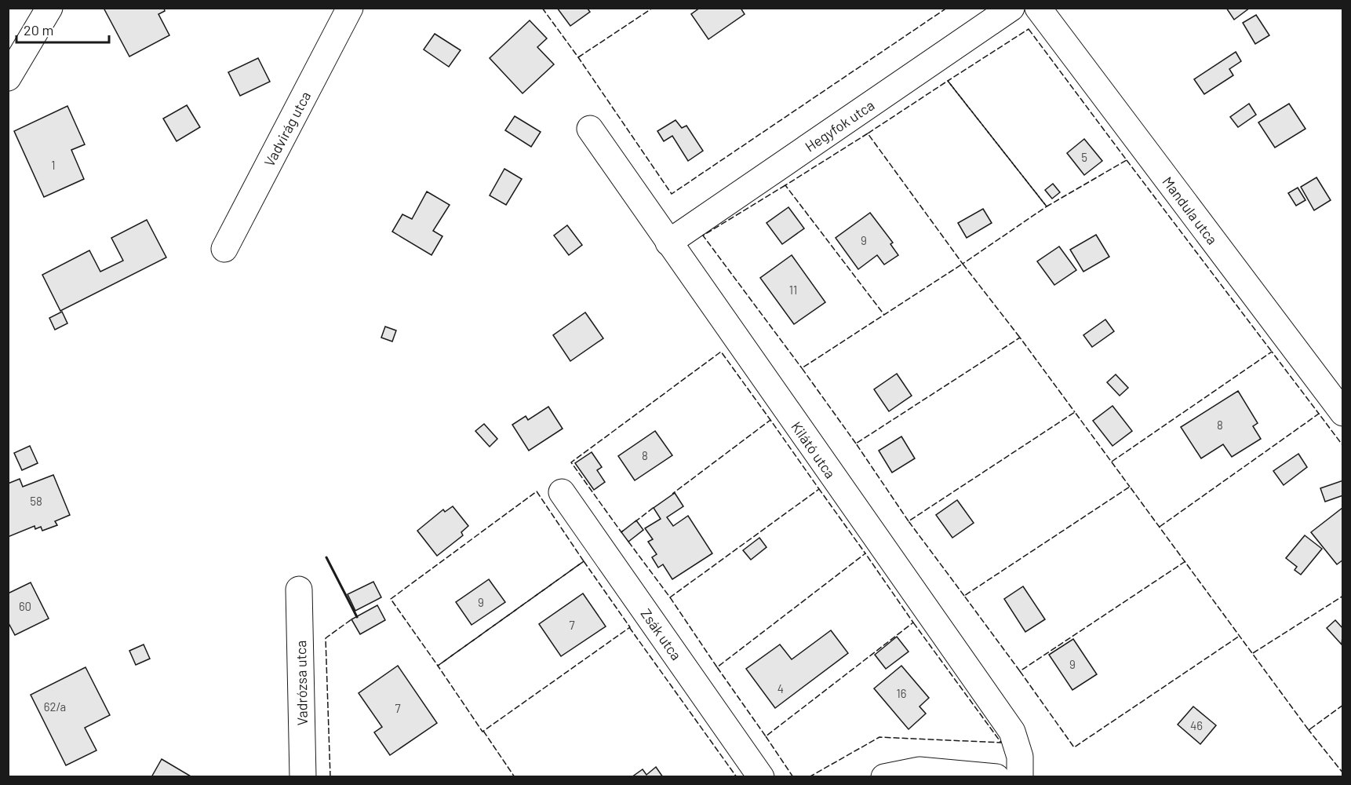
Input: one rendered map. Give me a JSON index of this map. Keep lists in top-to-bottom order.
{
  "streets": {
    "street": [
      "Hegyfok utca",
      "Vadvirág utca",
      "Mandula utca",
      "Kilátó utca",
      "Zsák utca",
      "Vadrózsa utca"
    ]
  },
  "crossings": [
    ["Hegyfok utca", "Kilátó utca"]
  ],
  "house_numbers": [
    "5",
    "1",
    "9",
    "11",
    "8",
    "8",
    "58",
    "9",
    "60",
    "7",
    "9",
    "4",
    "16",
    "62/a",
    "7",
    "46"
  ],
  "scale_bar": "20 m"
}
